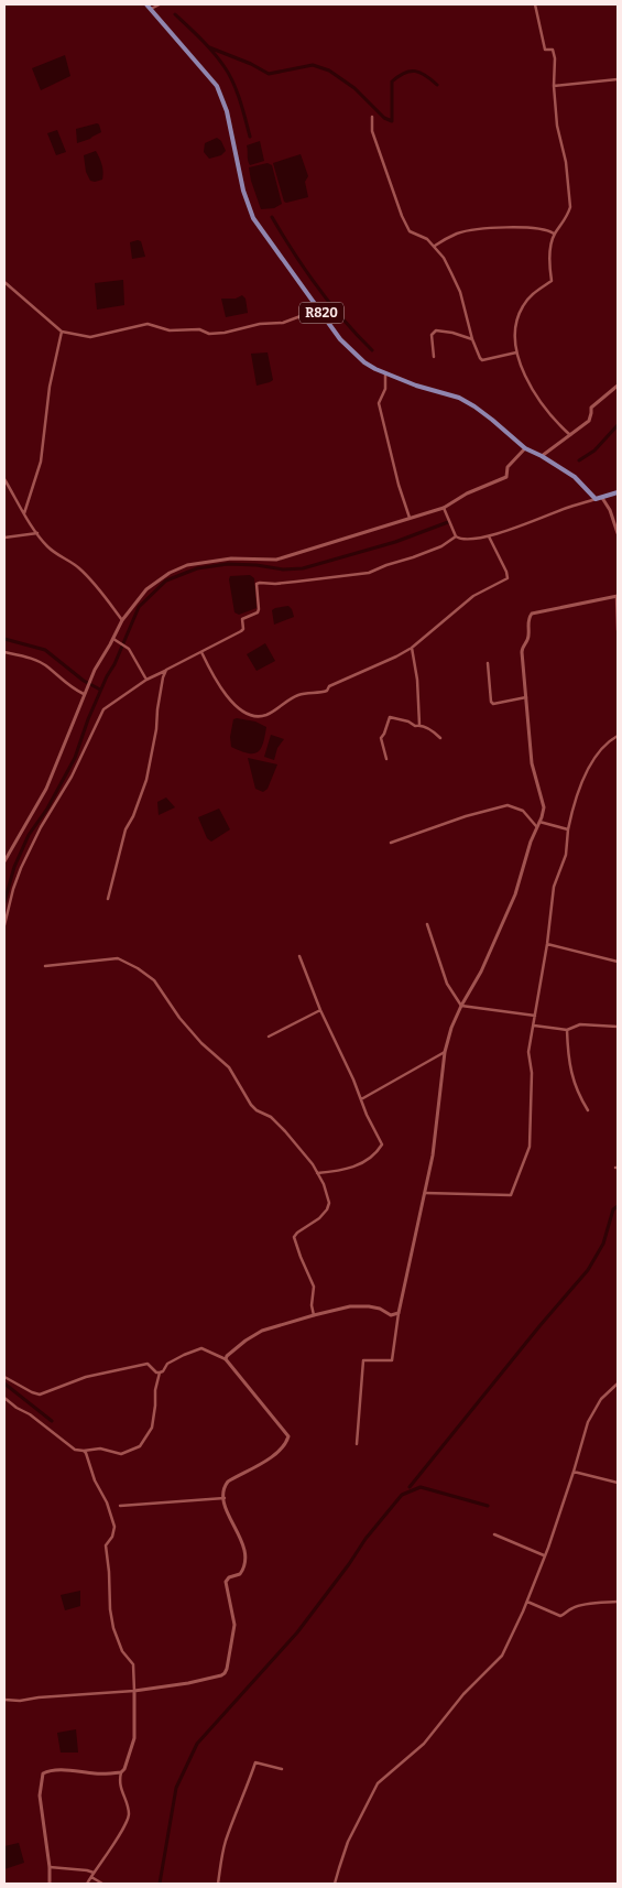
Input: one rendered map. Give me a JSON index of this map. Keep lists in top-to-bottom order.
{
  "streets": {
    "main road": ["R820"]
  }
}
